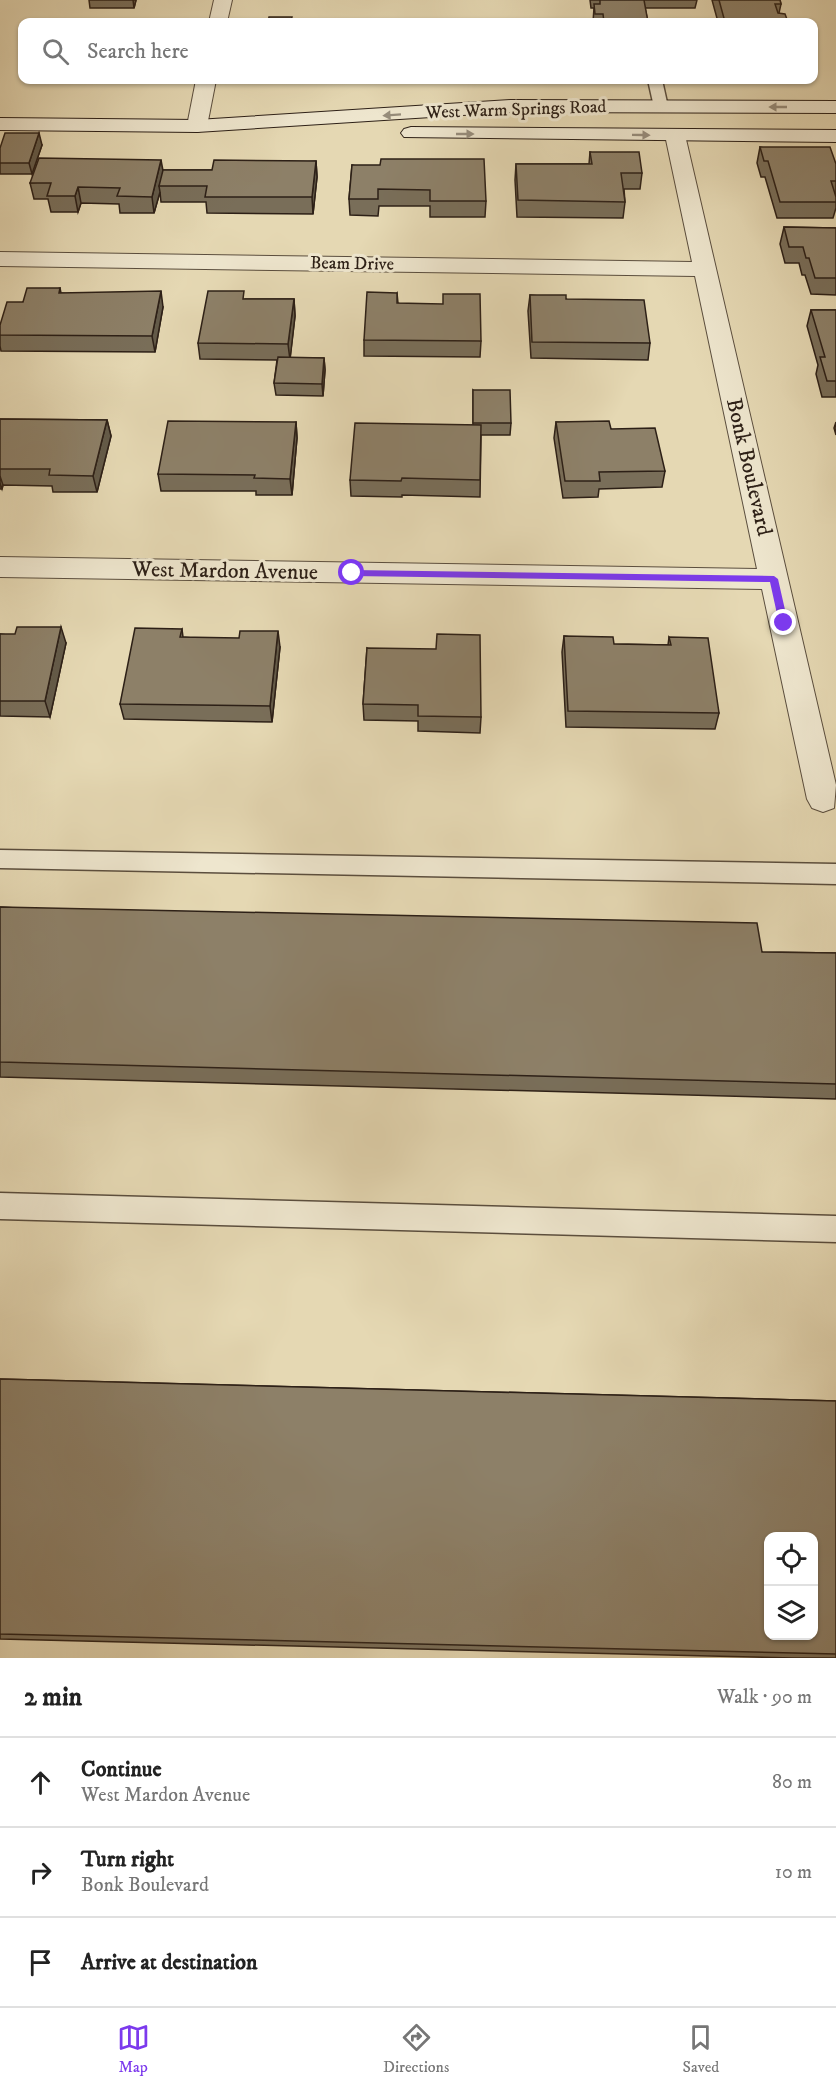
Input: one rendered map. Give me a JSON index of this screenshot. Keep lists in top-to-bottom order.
{
  "streets": {
    "street": [
      "West Warm Springs Road",
      "Beam Drive",
      "Bonk Boulevard",
      "West Mardon Avenue"
    ]
  },
  "crossings": [
    ["West Warm Springs Road", "Bonk Boulevard"],
    ["Beam Drive", "Bonk Boulevard"],
    ["Bonk Boulevard", "West Mardon Avenue"]
  ],
  "page": {
    "search": "Search here",
    "heading": ["2 min", "Walk · 90 m"],
    "list": [
      ["Continue", "West Mardon Avenue", "80 m"],
      ["Turn right", "Bonk Boulevard", "10 m"],
      "Arrive at destination"
    ],
    "nav": ["Map", "Directions", "Saved"]
  }
}
